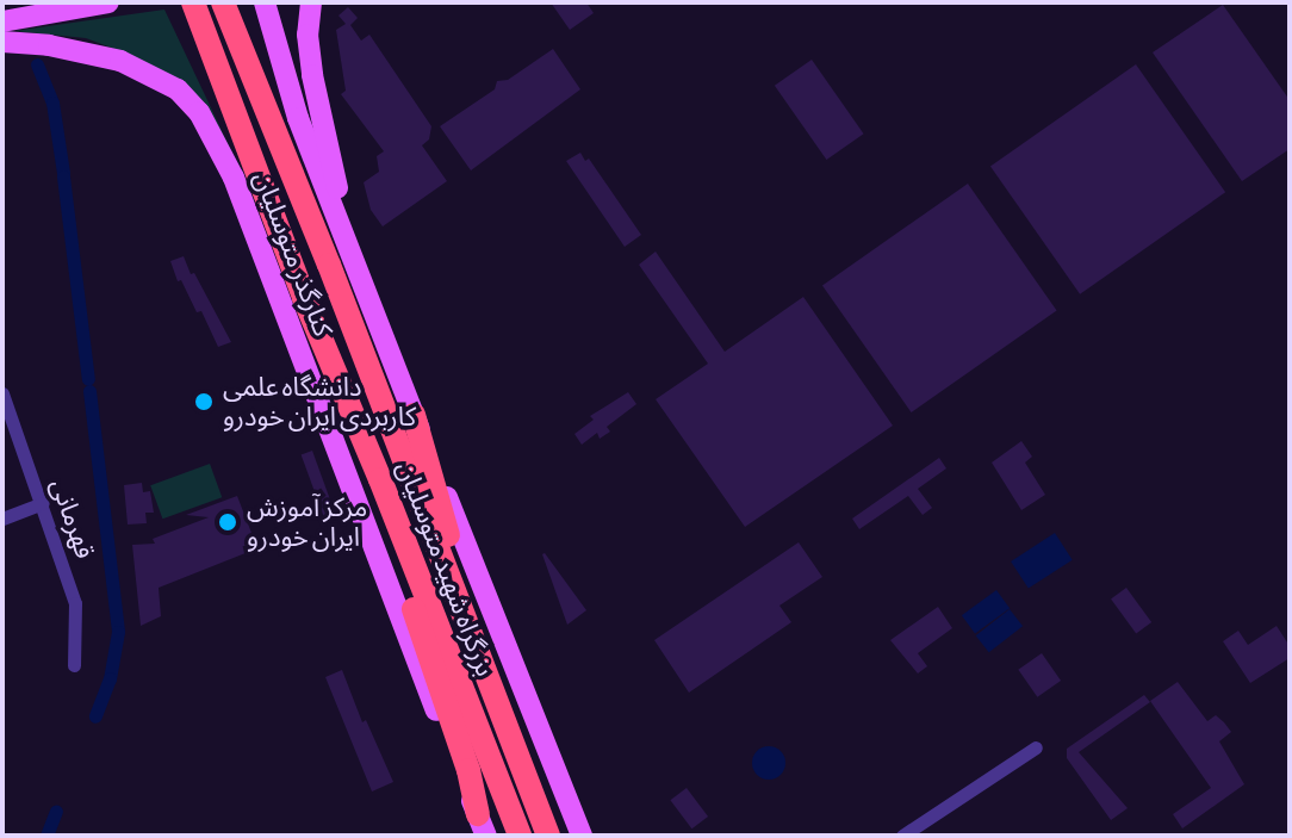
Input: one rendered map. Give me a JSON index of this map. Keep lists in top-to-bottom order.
{
  "streets": {
    "highway": ["بزرگراه شهید متوسلیان"],
    "main road": ["کنارگذر متوسلیان"],
    "street": ["قهرمانی"]
  },
  "places": ["دانشگاه علمی کاربردی ایران خودرو", "مرکز آموزش ایران خودرو"]
}
